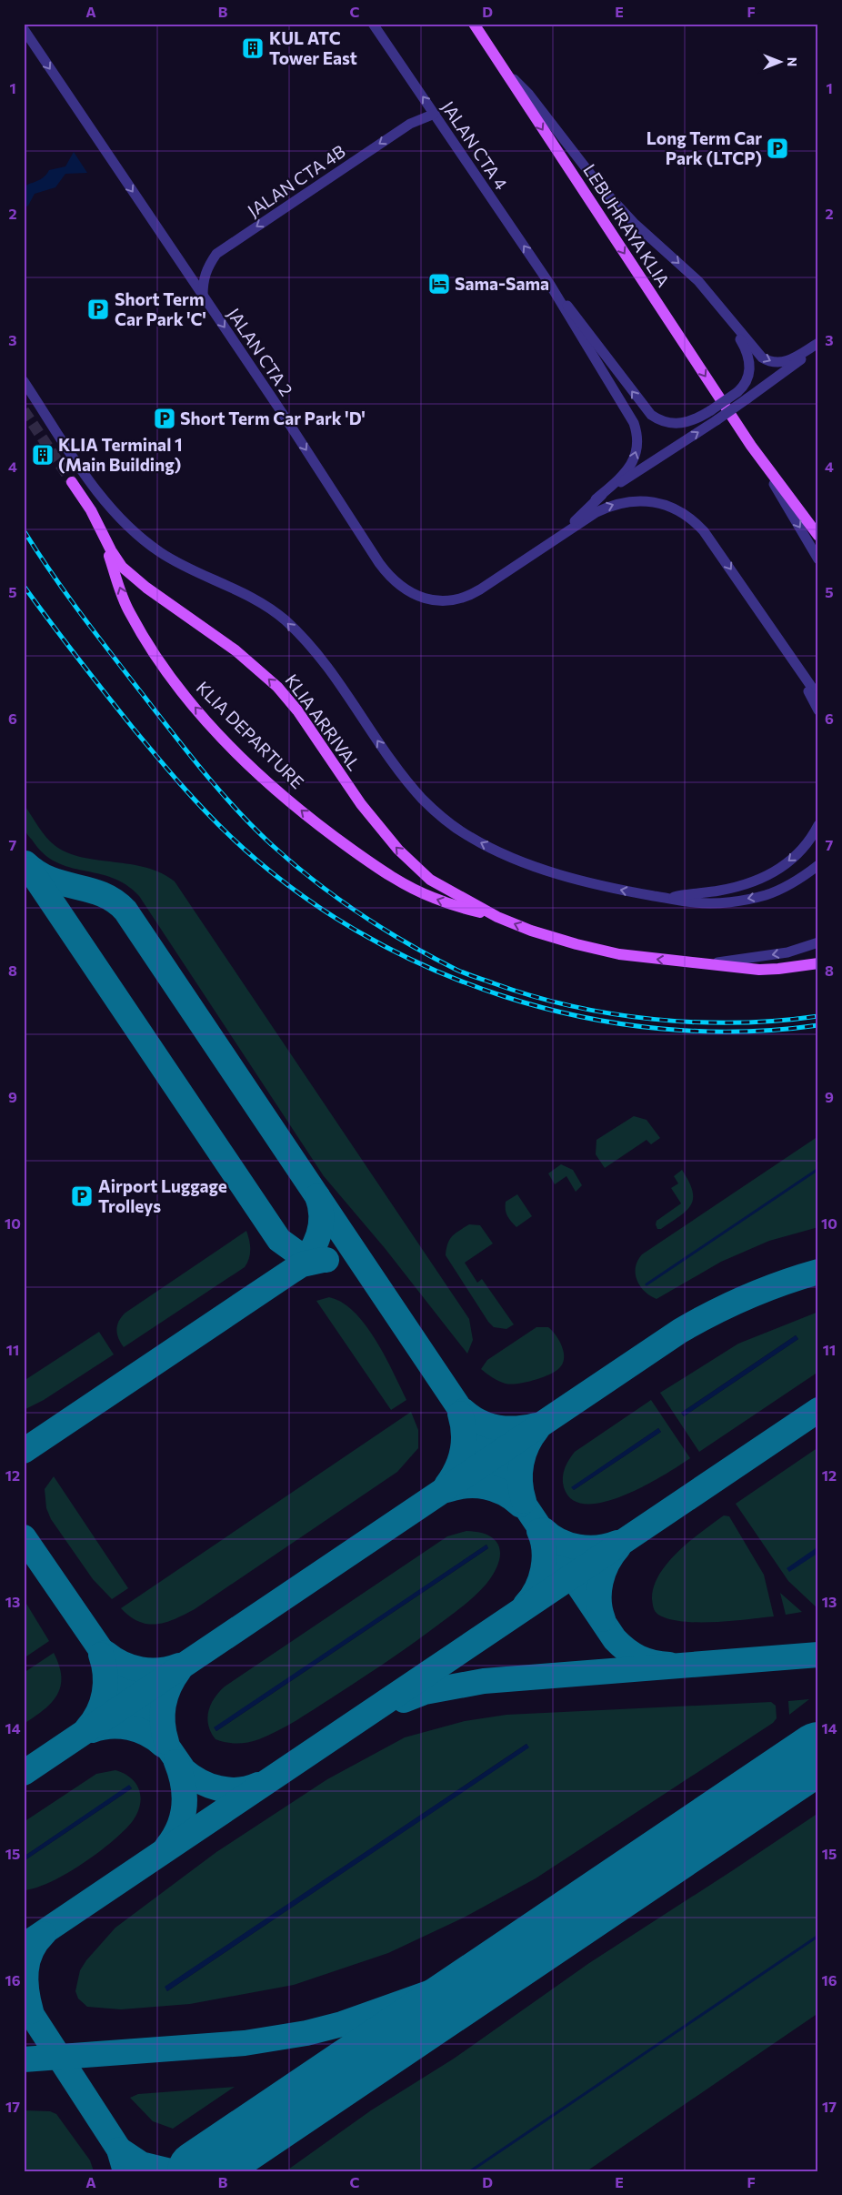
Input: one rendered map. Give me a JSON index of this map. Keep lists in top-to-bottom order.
{
  "streets": {
    "main road": ["LEBUHRAYA KLIA", "KLIA ARRIVAL", "KLIA DEPARTURE"],
    "street": ["JALAN CTA 4", "JALAN CTA 4B", "JALAN CTA 2"]
  },
  "crossings": [
    ["JALAN CTA 4", "JALAN CTA 4B"],
    ["JALAN CTA 4B", "JALAN CTA 2"],
    ["KLIA ARRIVAL", "KLIA DEPARTURE"]
  ],
  "one_way": [
    "JALAN CTA 4",
    "JALAN CTA 4B",
    "LEBUHRAYA KLIA",
    "JALAN CTA 2",
    "KLIA ARRIVAL",
    "KLIA DEPARTURE"
  ],
  "places": {
    "building": ["KUL ATC Tower East", "KLIA Terminal 1 (Main Building)"],
    "parking": [
      "Long Term Car Park (LTCP)",
      "Short Term Car Park 'C'",
      "Short Term Car Park 'D'",
      "Airport Luggage Trolleys"
    ],
    "hotel": ["Sama-Sama"]
  },
  "north": "right",
  "grid": {
    "columns": [
      "A",
      "B",
      "C",
      "D",
      "E",
      "F"
    ],
    "rows": [
      "1",
      "2",
      "3",
      "4",
      "5",
      "6",
      "7",
      "8",
      "9",
      "10",
      "11",
      "12",
      "13",
      "14",
      "15",
      "16",
      "17"
    ]
  }
}
